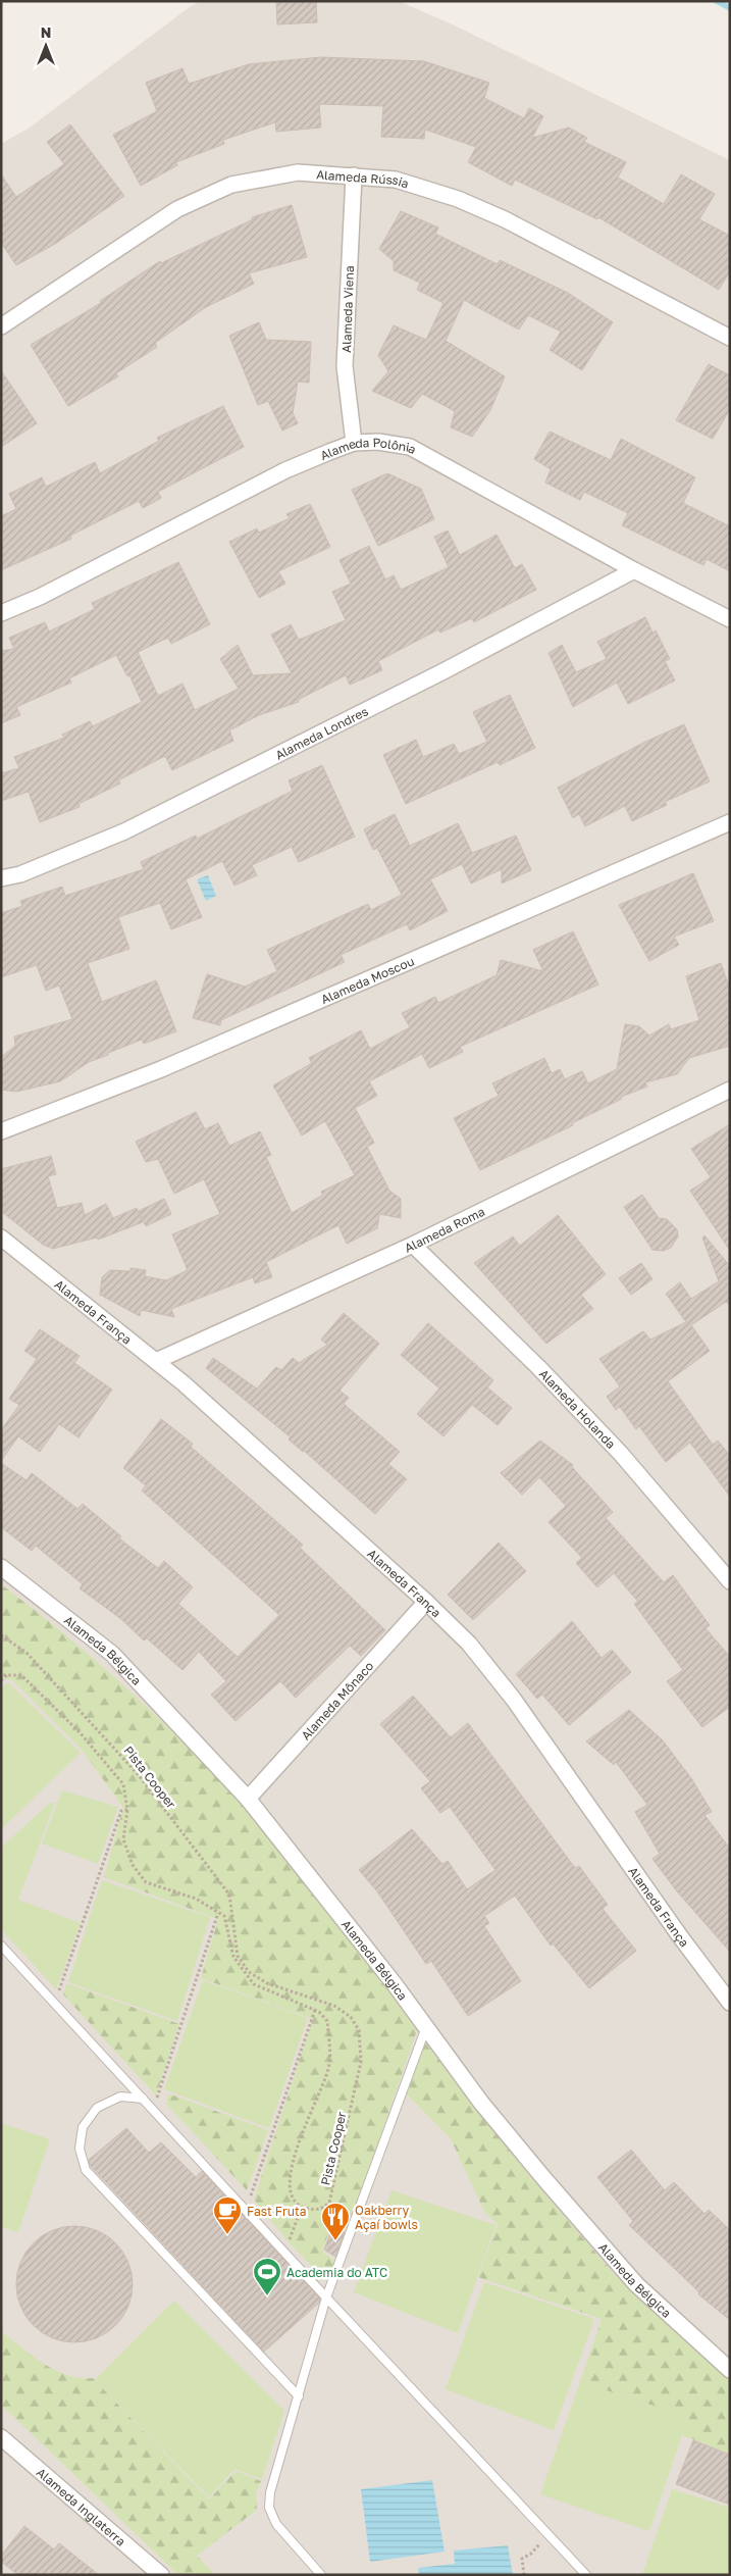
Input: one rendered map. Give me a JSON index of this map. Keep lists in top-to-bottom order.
{
  "streets": {
    "street": [
      "Alameda Rússia",
      "Alameda Viena",
      "Alameda Polônia",
      "Alameda Londres",
      "Alameda Moscou",
      "Alameda Roma",
      "Alameda França",
      "Alameda Holanda",
      "Alameda Bélgica",
      "Alameda Mônaco",
      "Alameda Inglaterra"
    ],
    "path": ["Pista Cooper"]
  },
  "crossings": [
    ["Alameda Rússia", "Alameda Viena"],
    ["Alameda Viena", "Alameda Polônia"],
    ["Alameda Polônia", "Alameda Londres"],
    ["Alameda Roma", "Alameda França"],
    ["Alameda Roma", "Alameda Holanda"],
    ["Alameda França", "Alameda Mônaco"],
    ["Alameda Bélgica", "Alameda Mônaco"]
  ],
  "places": {
    "cafe": ["Fast Fruta"],
    "restaurant": ["Oakberry Açaí bowls"],
    "sports": ["Academia do ATC"]
  },
  "north": "top"
}
